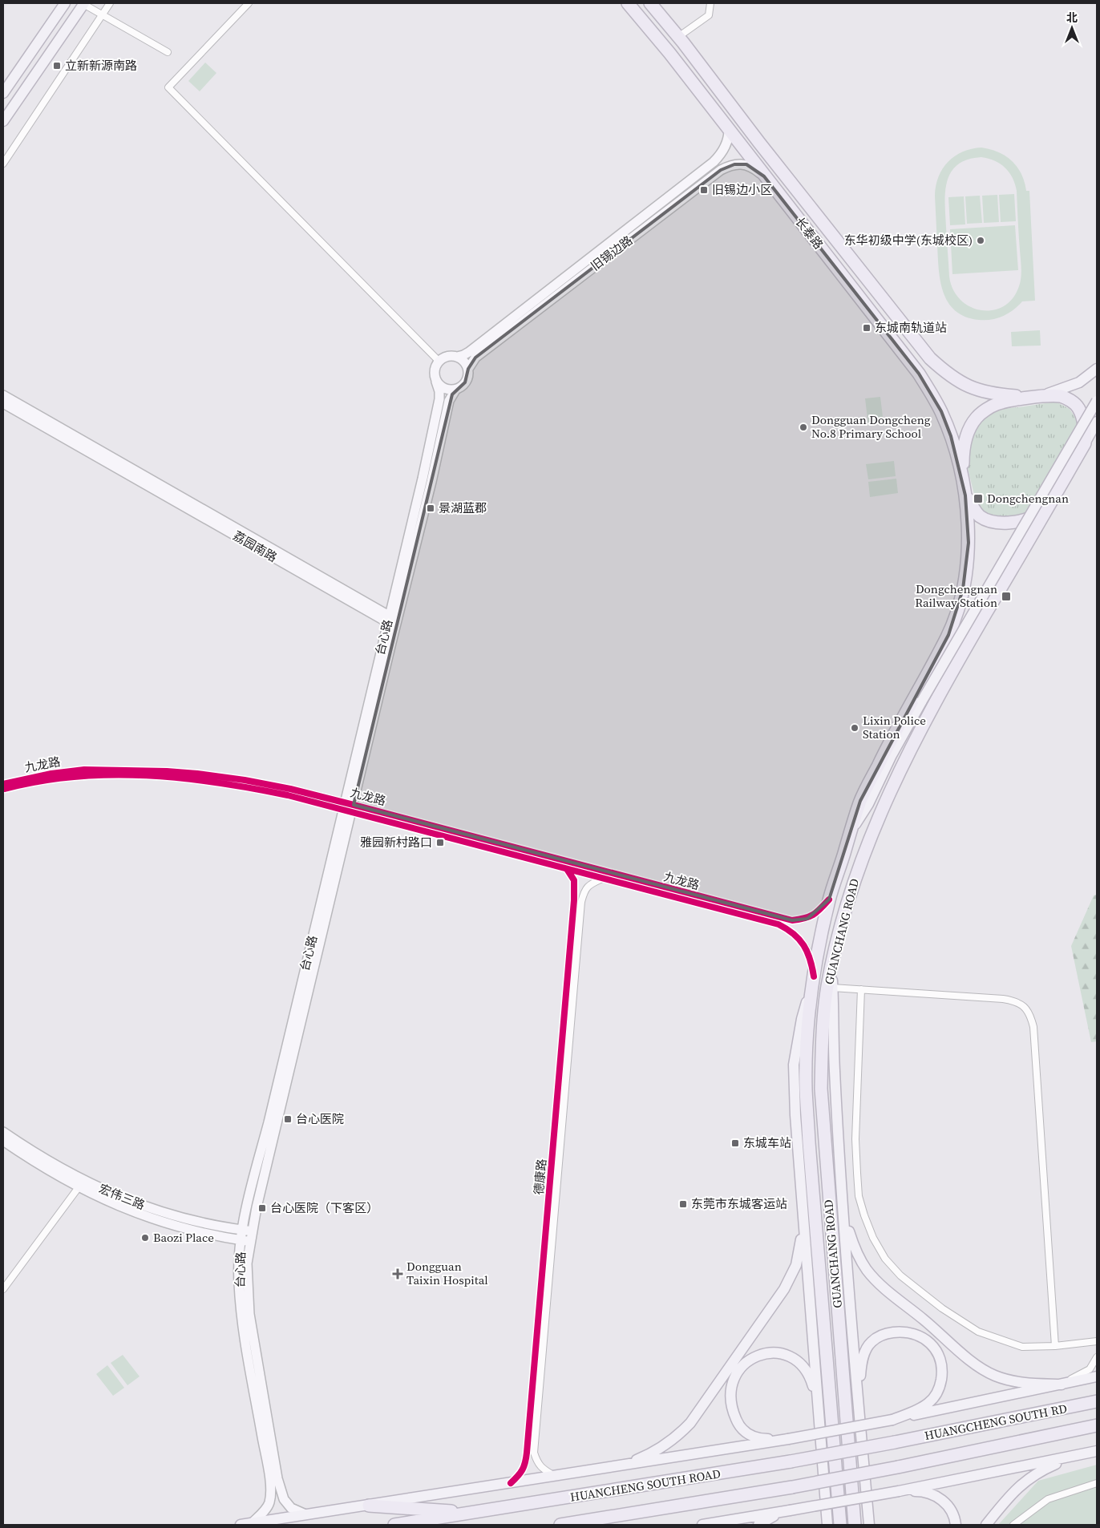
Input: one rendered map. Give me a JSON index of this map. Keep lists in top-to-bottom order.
{
  "streets": {
    "highway": [
      "长泰路",
      "GUANCHANG ROAD",
      "HUANGCHENG SOUTH RD",
      "HUANCHENG SOUTH ROAD"
    ],
    "main road": [
      "旧锡边路",
      "荔园南路",
      "台心路",
      "宏伟三路"
    ],
    "street": ["九龙路", "德康路"]
  },
  "crossings": [
    ["长泰路", "旧锡边路"],
    ["长泰路", "GUANCHANG ROAD"],
    ["旧锡边路", "台心路"],
    ["荔园南路", "台心路"],
    ["台心路", "九龙路"],
    ["台心路", "宏伟三路"],
    ["九龙路", "GUANCHANG ROAD"],
    ["九龙路", "德康路"],
    ["HUANGCHENG SOUTH RD", "HUANCHENG SOUTH ROAD"]
  ],
  "places": {
    "transit": [
      "立新新源南路",
      "旧锡边小区",
      "东城南轨道站",
      "Dongchengnan",
      "景湖蓝郡",
      "Dongchengnan Railway Station",
      "雅园新村路口",
      "台心医院",
      "东城车站",
      "东莞市东城客运站",
      "台心医院（下客区）"
    ],
    "other": [
      "东华初级中学(东城校区)",
      "Dongguan Dongcheng No.8 Primary School",
      "Lixin Police Station",
      "Baozi Place"
    ],
    "health": ["Dongguan Taixin Hospital"]
  },
  "north": "top"
}
